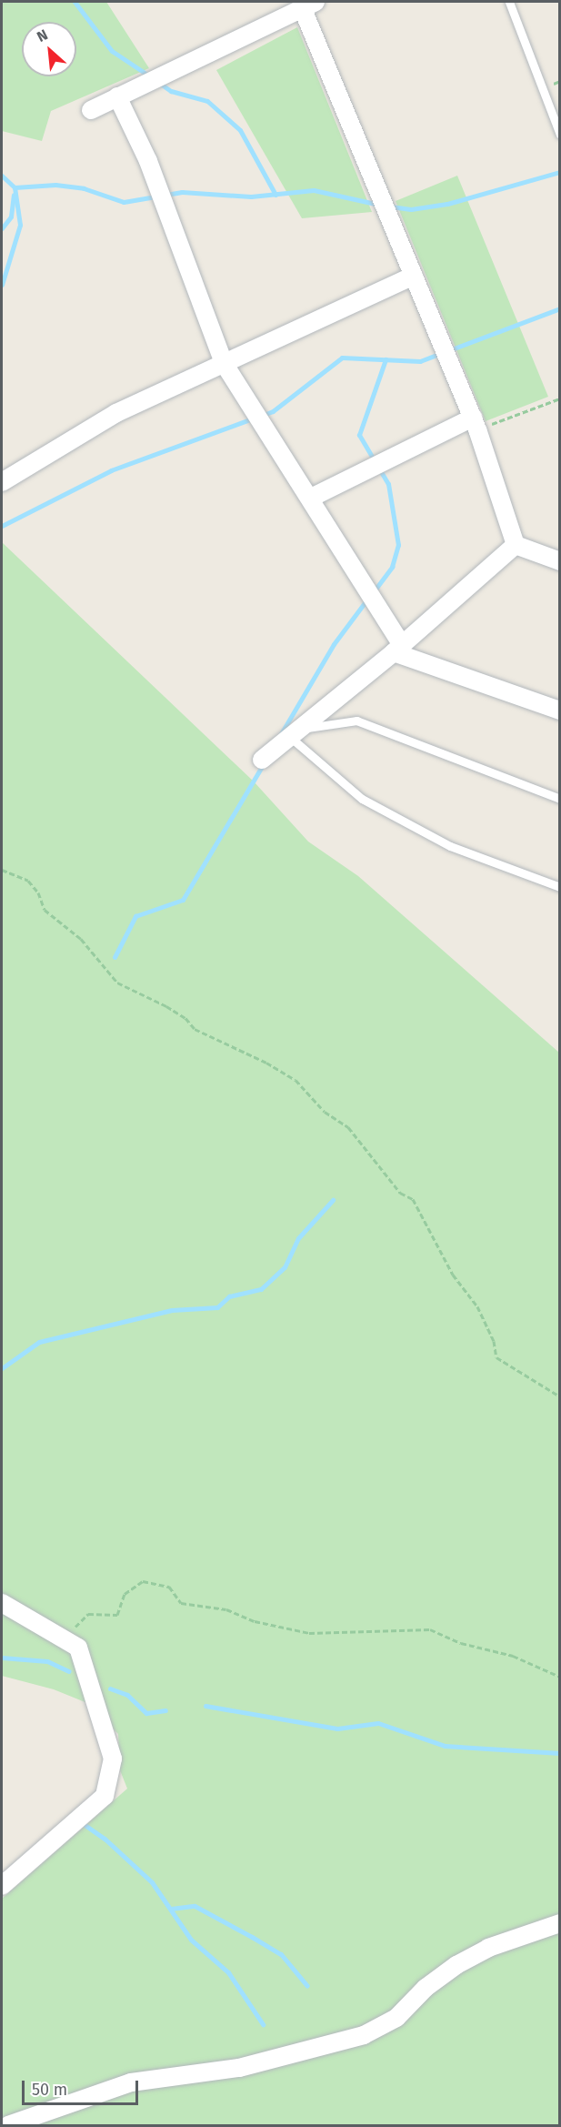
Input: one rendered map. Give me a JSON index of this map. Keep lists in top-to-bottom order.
{
  "scale_bar": "50 m",
  "north": "top left"
}
